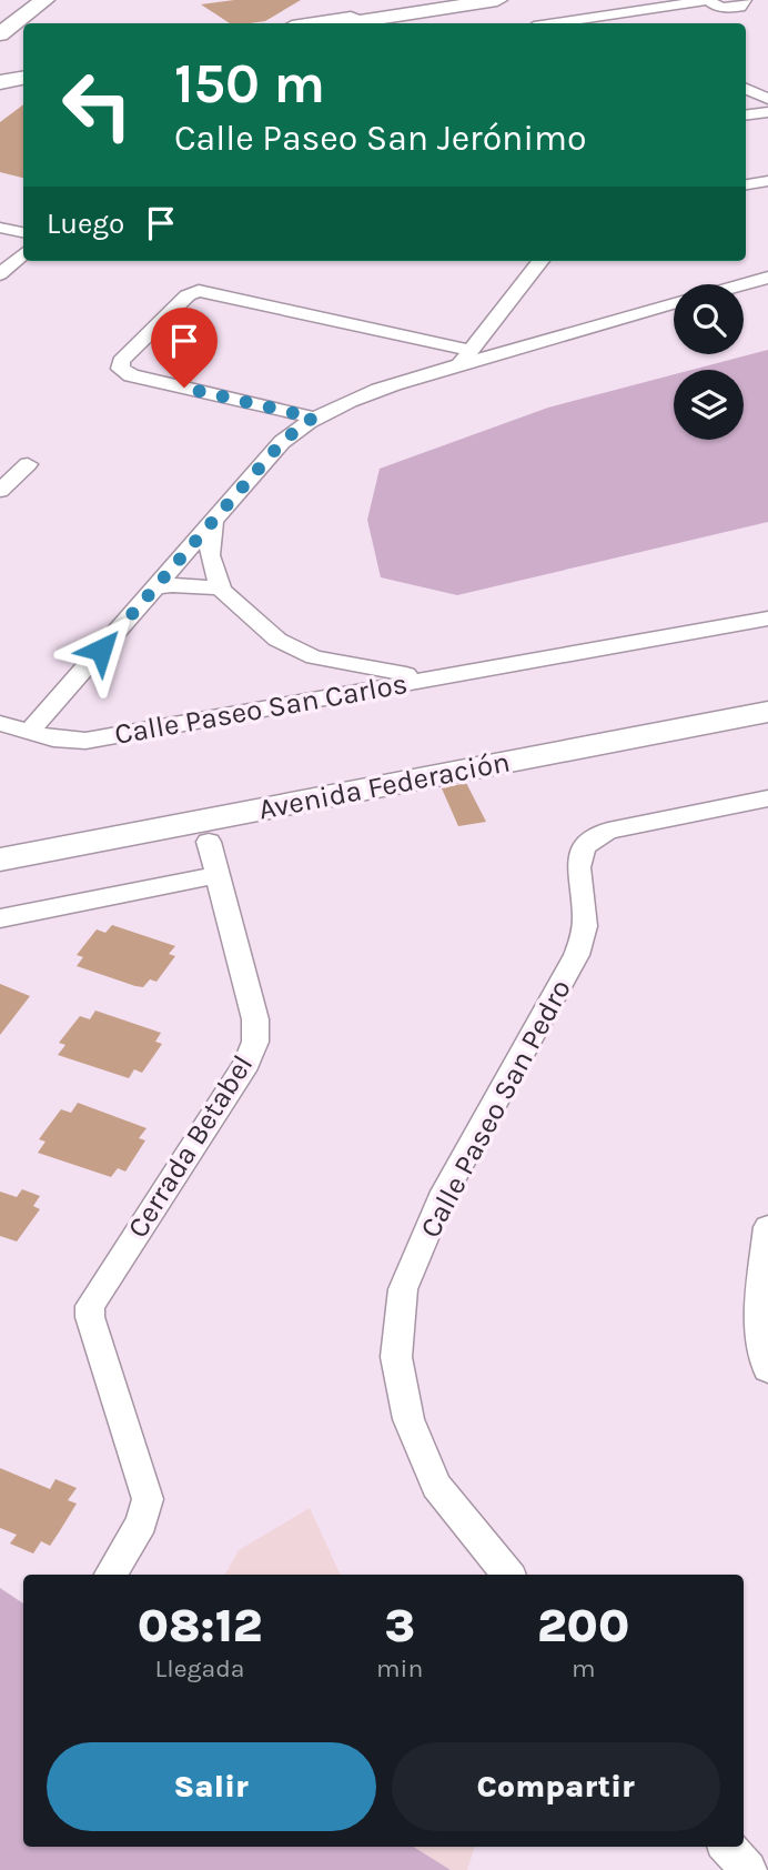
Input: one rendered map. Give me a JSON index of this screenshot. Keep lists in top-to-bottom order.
{
  "streets": {
    "main road": ["Avenida Federación"],
    "street": ["Calle Paseo San Carlos", "Calle Paseo San Pedro", "Cerrada Betabel"]
  },
  "page": {
    "turn": ["150 m", "Calle Paseo San Jerónimo"],
    "then": "Luego",
    "eta": [
      "08:12",
      "Llegada",
      "3",
      "min",
      "200",
      "m"
    ],
    "buttons": ["Salir", "Compartir"]
  }
}
